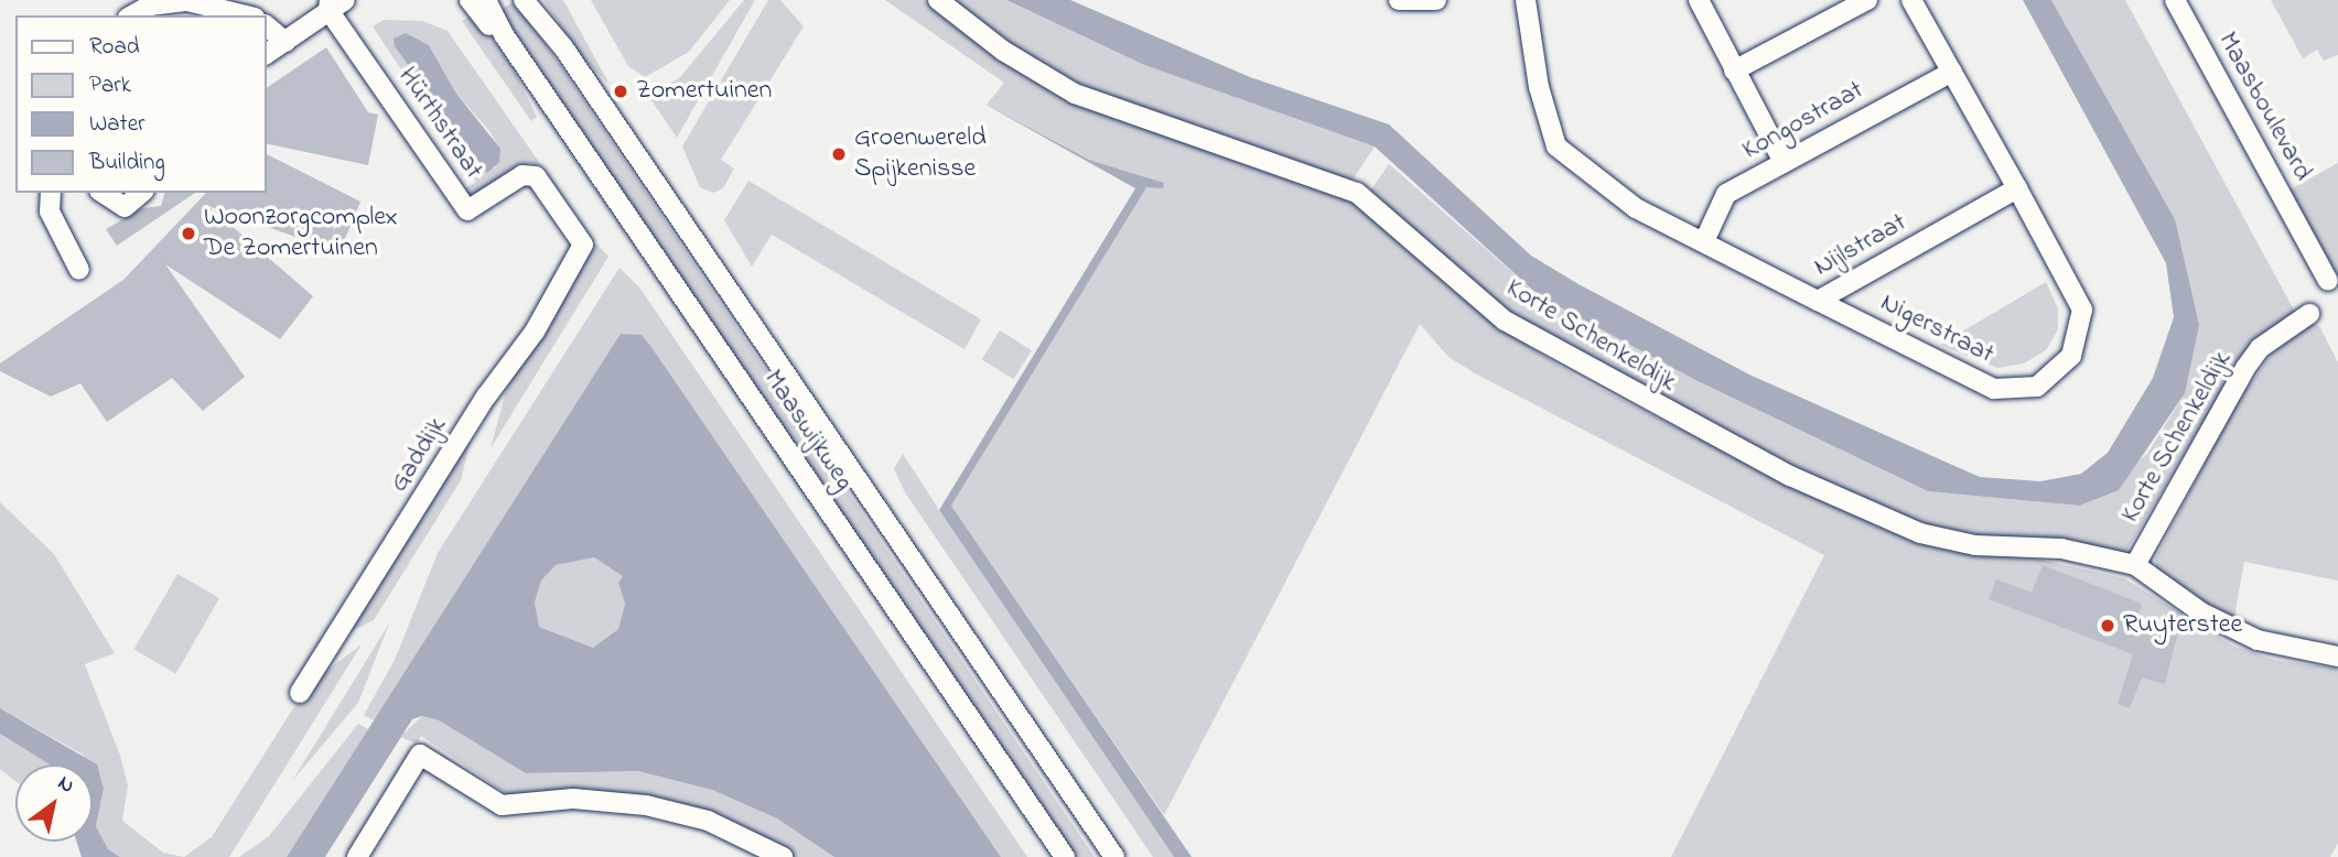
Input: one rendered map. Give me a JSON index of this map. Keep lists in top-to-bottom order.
{
  "streets": {
    "street": [
      "Maasboulevard",
      "Kongostraat",
      "Hürthstraat",
      "Nijlstraat",
      "Nigerstraat",
      "Korte Schenkeldijk",
      "Maaswijkweg",
      "Gaddijk"
    ]
  },
  "crossings": [
    ["Kongostraat", "Nijlstraat"],
    ["Hürthstraat", "Gaddijk"],
    ["Nijlstraat", "Nigerstraat"]
  ],
  "places": [
    "Zomertuinen",
    "Groenwereld Spijkenisse",
    "Woonzorgcomplex De Zomertuinen",
    "Ruyterstee"
  ],
  "legend": [
    "Road",
    "Park",
    "Water",
    "Building"
  ],
  "north": "top right"
}
